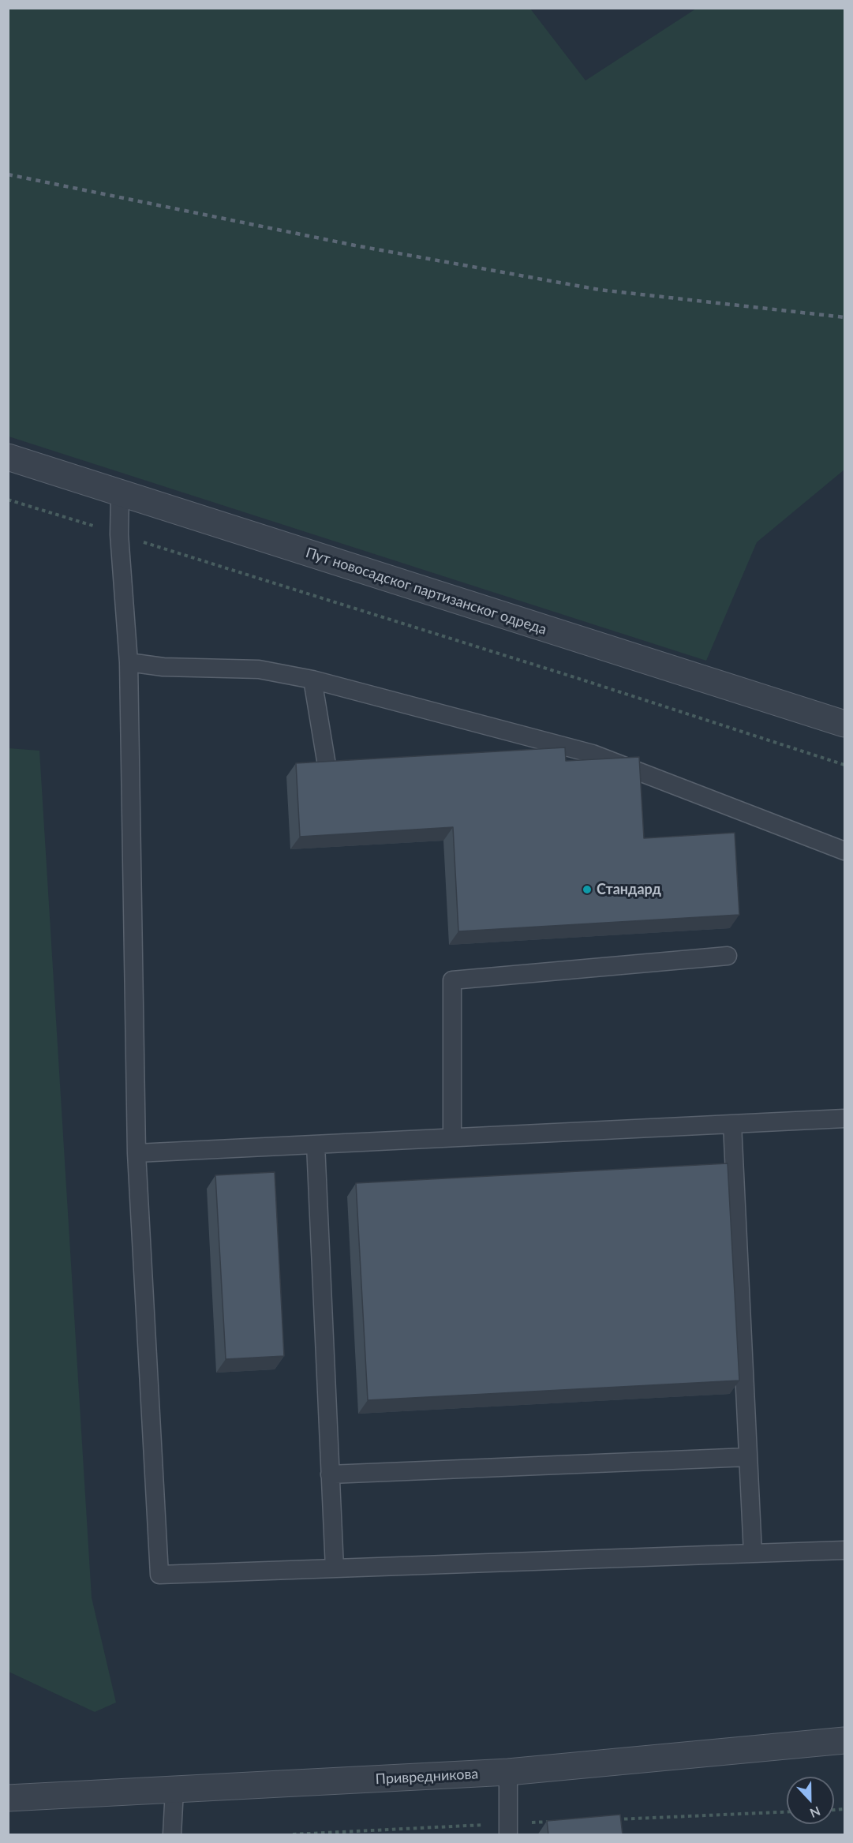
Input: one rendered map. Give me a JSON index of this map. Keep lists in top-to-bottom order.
{
  "streets": {
    "street": ["Пут новосадског партизанског одреда", "Привредникова"]
  },
  "places": ["Стандард"],
  "north": "bottom"
}
